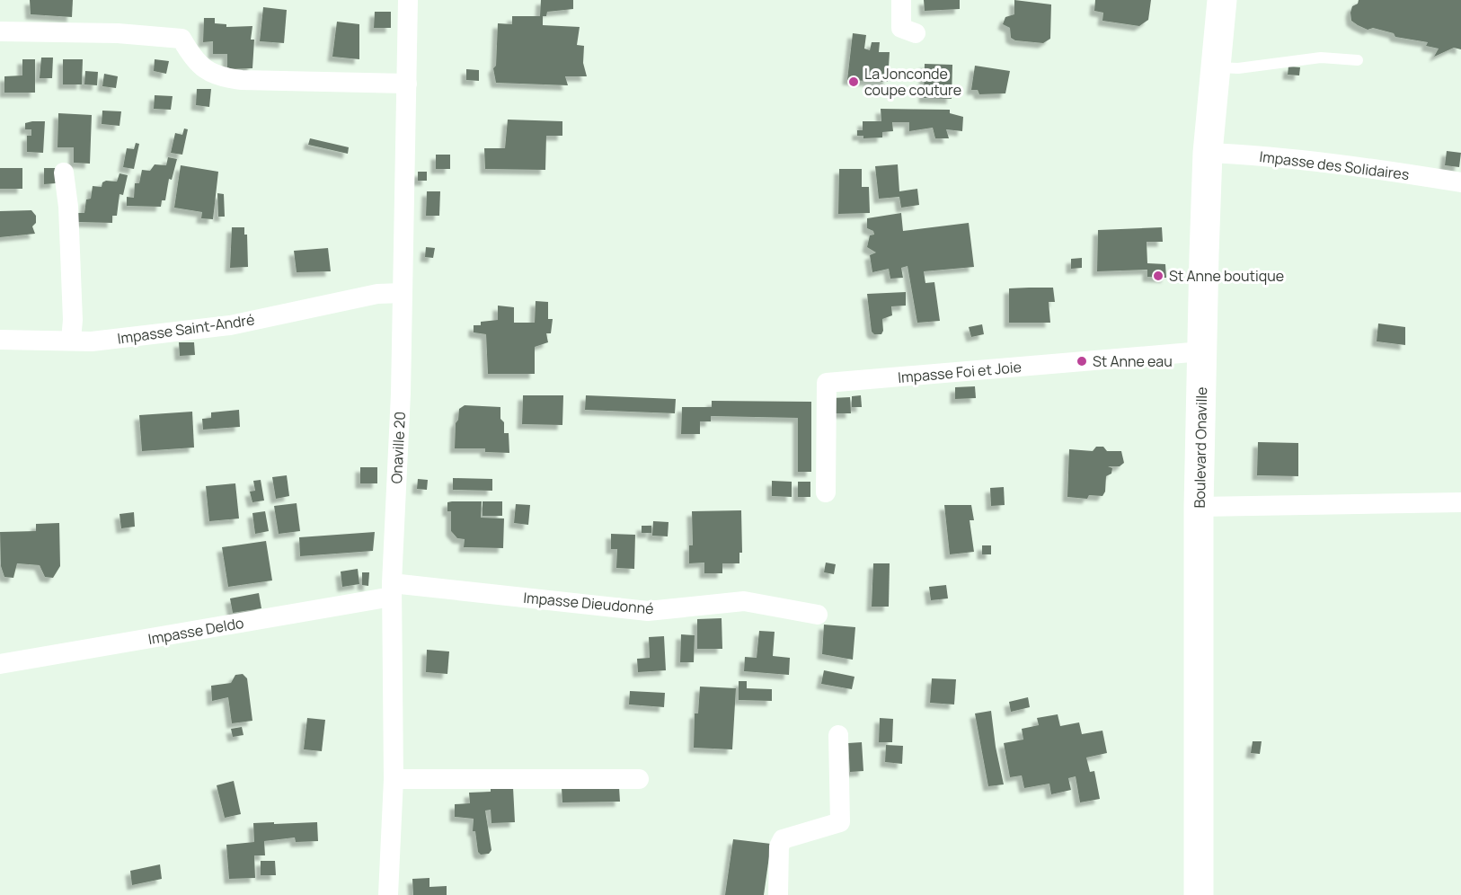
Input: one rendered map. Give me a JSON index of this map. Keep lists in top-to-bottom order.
{
  "streets": {
    "street": [
      "Impasse des Solidaires",
      "Impasse Saint-André",
      "Impasse Foi et Joie",
      "Onaville 20",
      "Boulevard Onaville",
      "Impasse Dieudonné",
      "Impasse Deldo"
    ]
  },
  "crossings": [
    ["Impasse des Solidaires", "Boulevard Onaville"],
    ["Impasse Saint-André", "Onaville 20"],
    ["Impasse Foi et Joie", "Boulevard Onaville"],
    ["Onaville 20", "Impasse Dieudonné"],
    ["Onaville 20", "Impasse Deldo"],
    ["Impasse Dieudonné", "Impasse Deldo"]
  ],
  "places": ["La Jonconde coupe couture", "St Anne boutique", "St Anne eau"]
}
